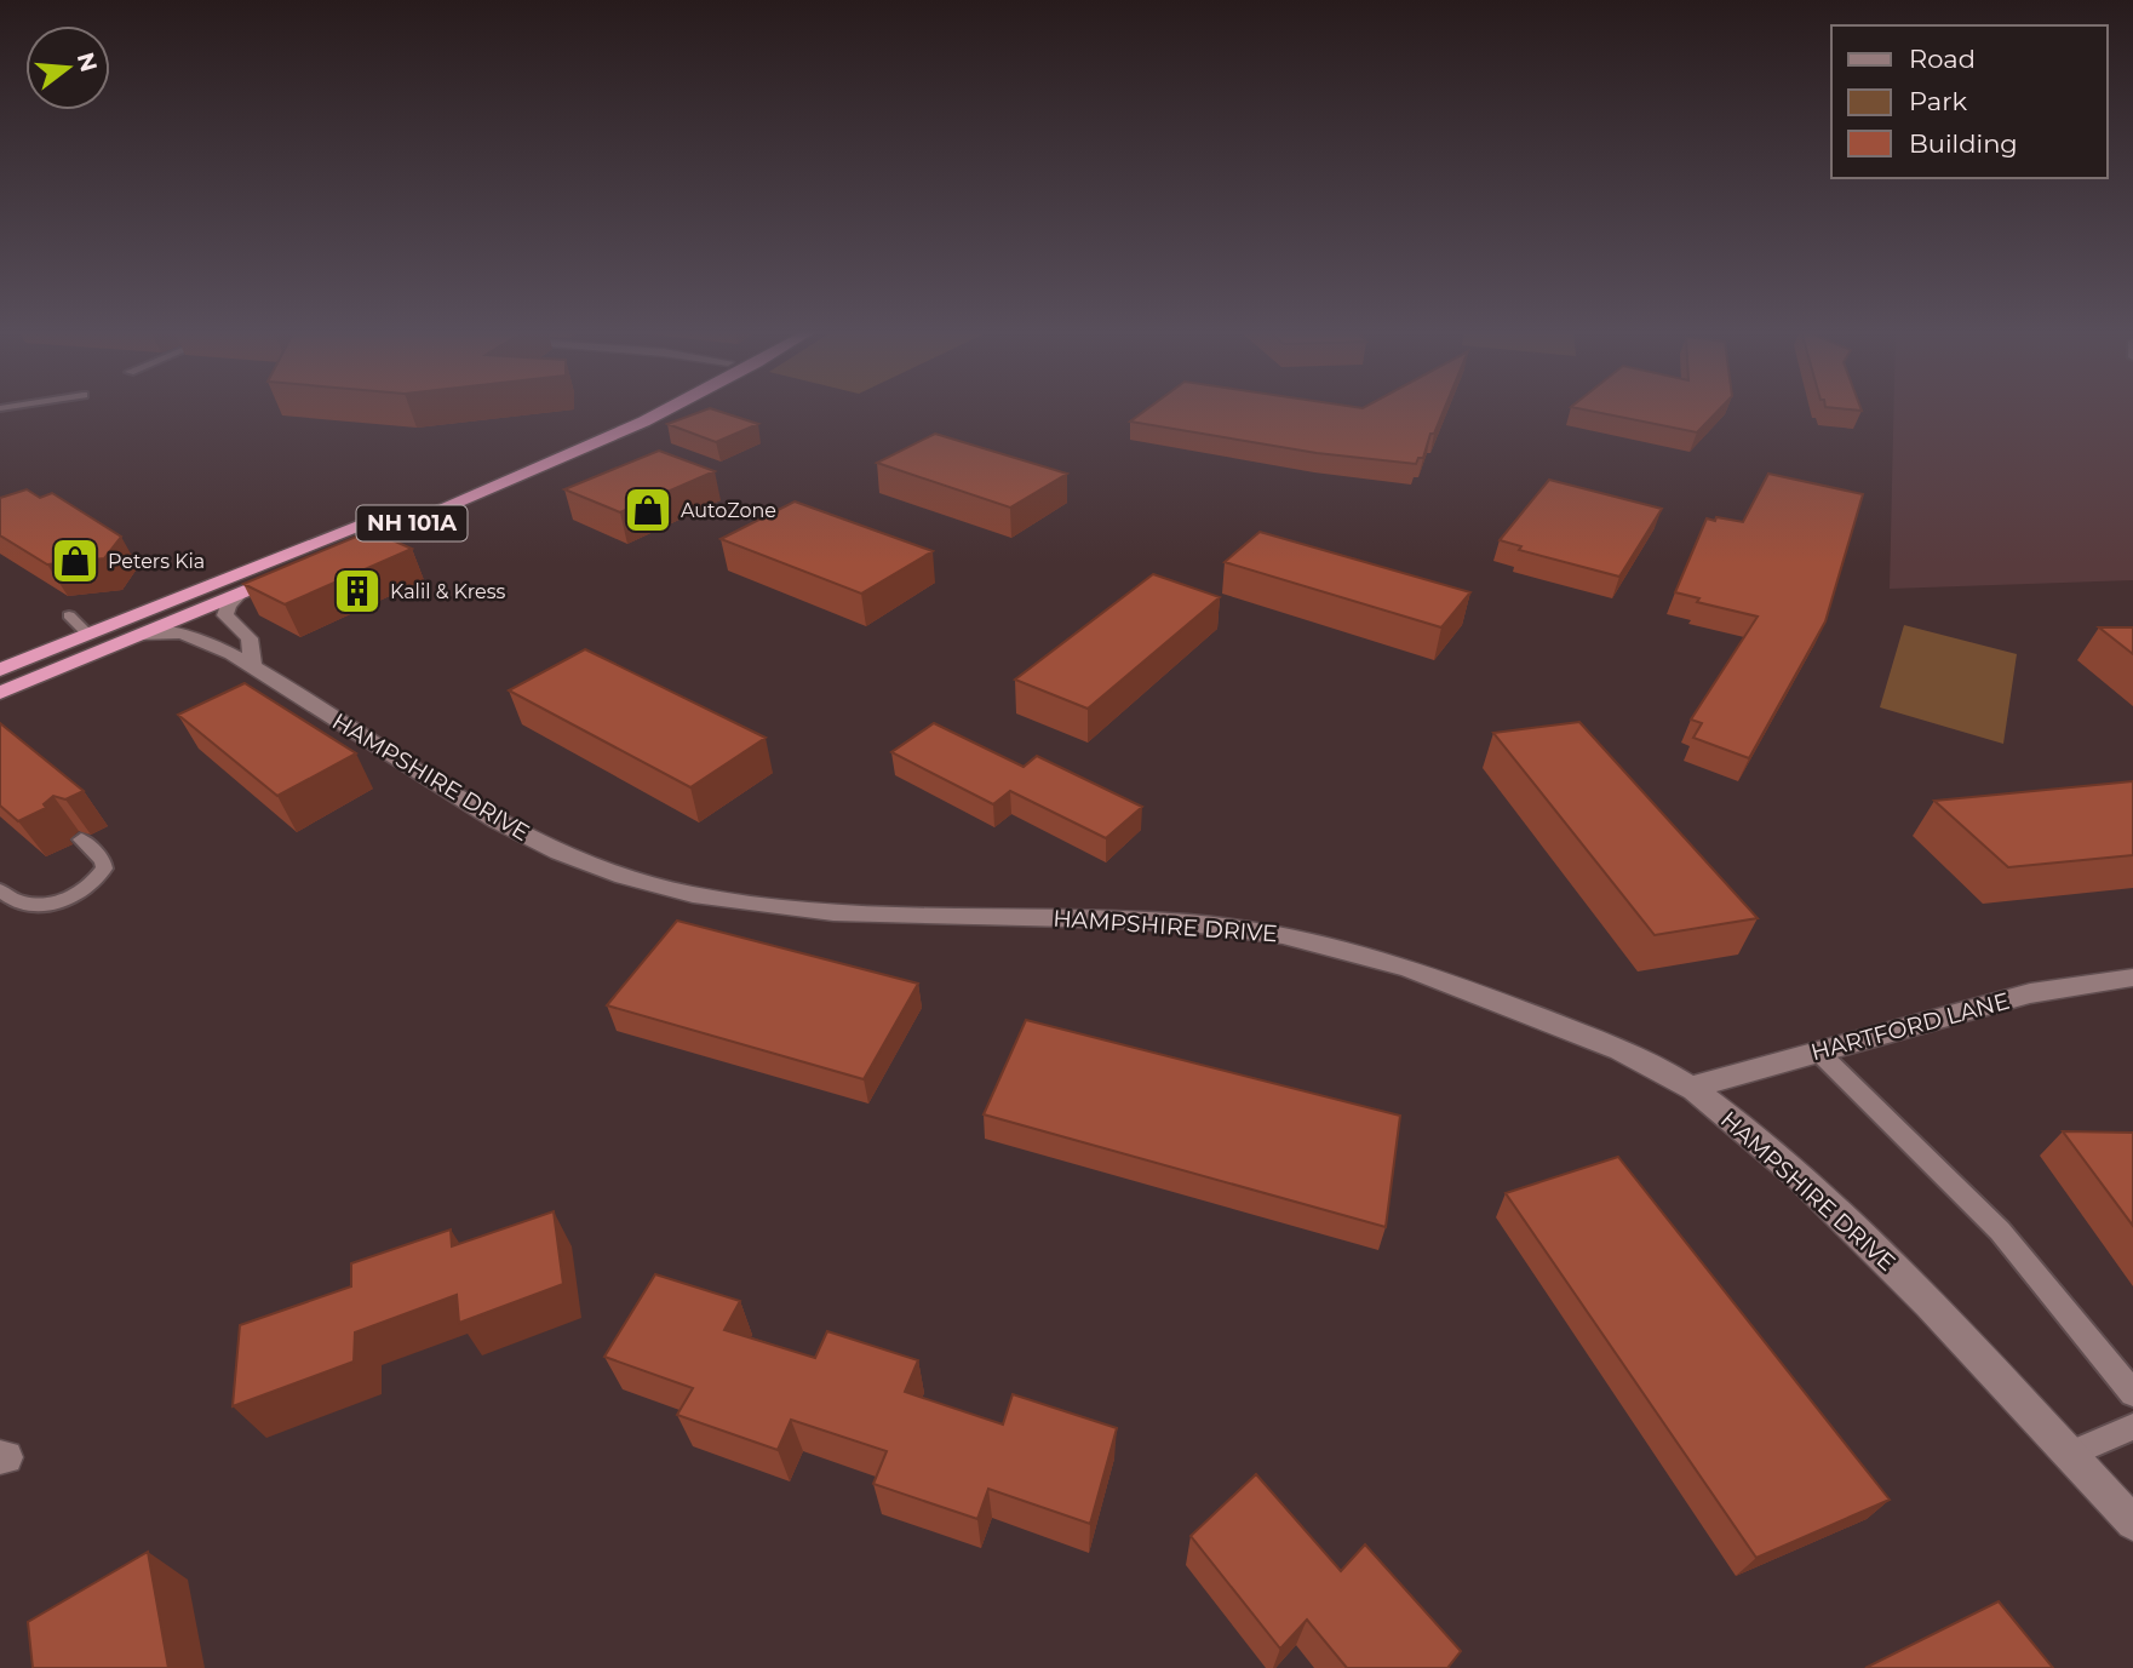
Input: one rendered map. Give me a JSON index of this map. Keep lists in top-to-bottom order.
{
  "streets": {
    "highway": ["NH 101A"],
    "street": ["HAMPSHIRE DRIVE", "HARTFORD LANE"]
  },
  "crossings": [
    ["NH 101A", "HAMPSHIRE DRIVE"],
    ["HAMPSHIRE DRIVE", "HARTFORD LANE"]
  ],
  "places": {
    "shop": ["AutoZone", "Peters Kia"],
    "building": ["Kalil & Kress"]
  },
  "legend": ["Road", "Park", "Building"],
  "north": "right"
}
